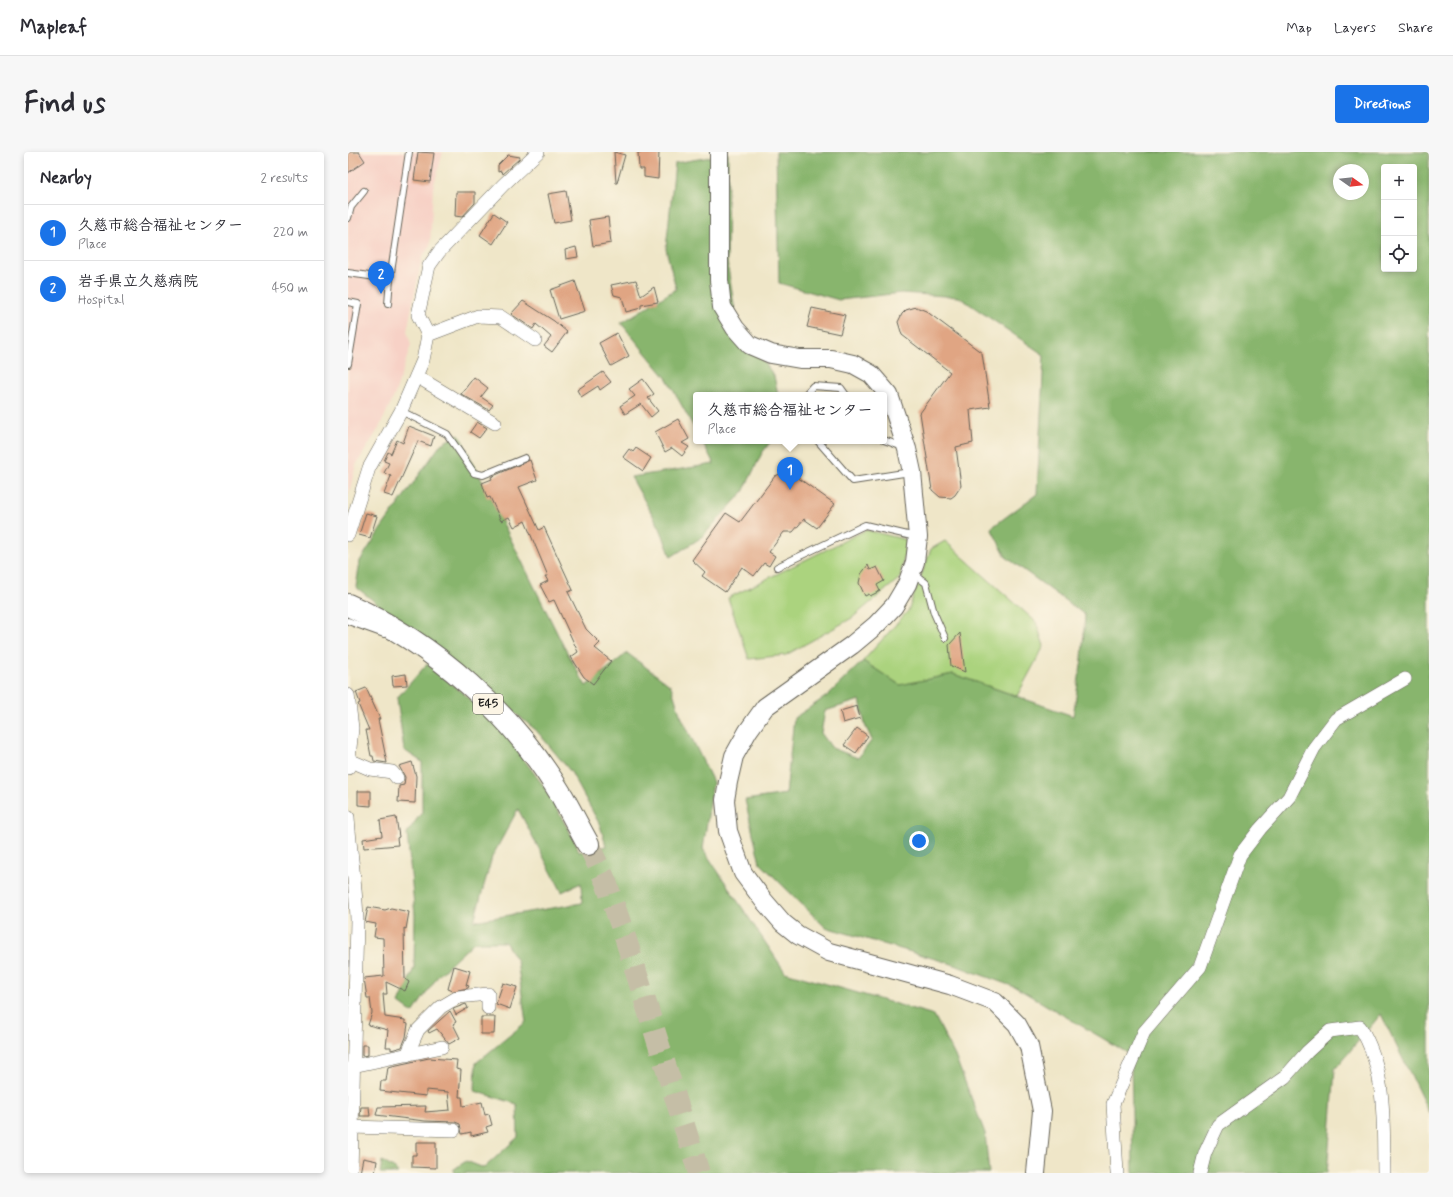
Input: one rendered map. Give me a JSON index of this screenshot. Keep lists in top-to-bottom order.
{
  "streets": {
    "highway": ["E45"]
  },
  "north": "right",
  "page": {
    "header": "Mapleaf",
    "nav": ["Map", "Layers", "Share"],
    "buttons": "Directions",
    "title": "Find us",
    "heading": ["Nearby", "2 results"],
    "map_buttons": ["+", "−"],
    "list": [
      {
        "mark": "1",
        "name": "久慈市総合福祉センター",
        "note": "Place",
        "value": "220 m"
      },
      {
        "mark": "2",
        "name": "岩手県立久慈病院",
        "note": "Hospital",
        "value": "450 m"
      }
    ],
    "pins": ["2", "1"],
    "popup": ["久慈市総合福祉センター", "Place"]
  }
}
